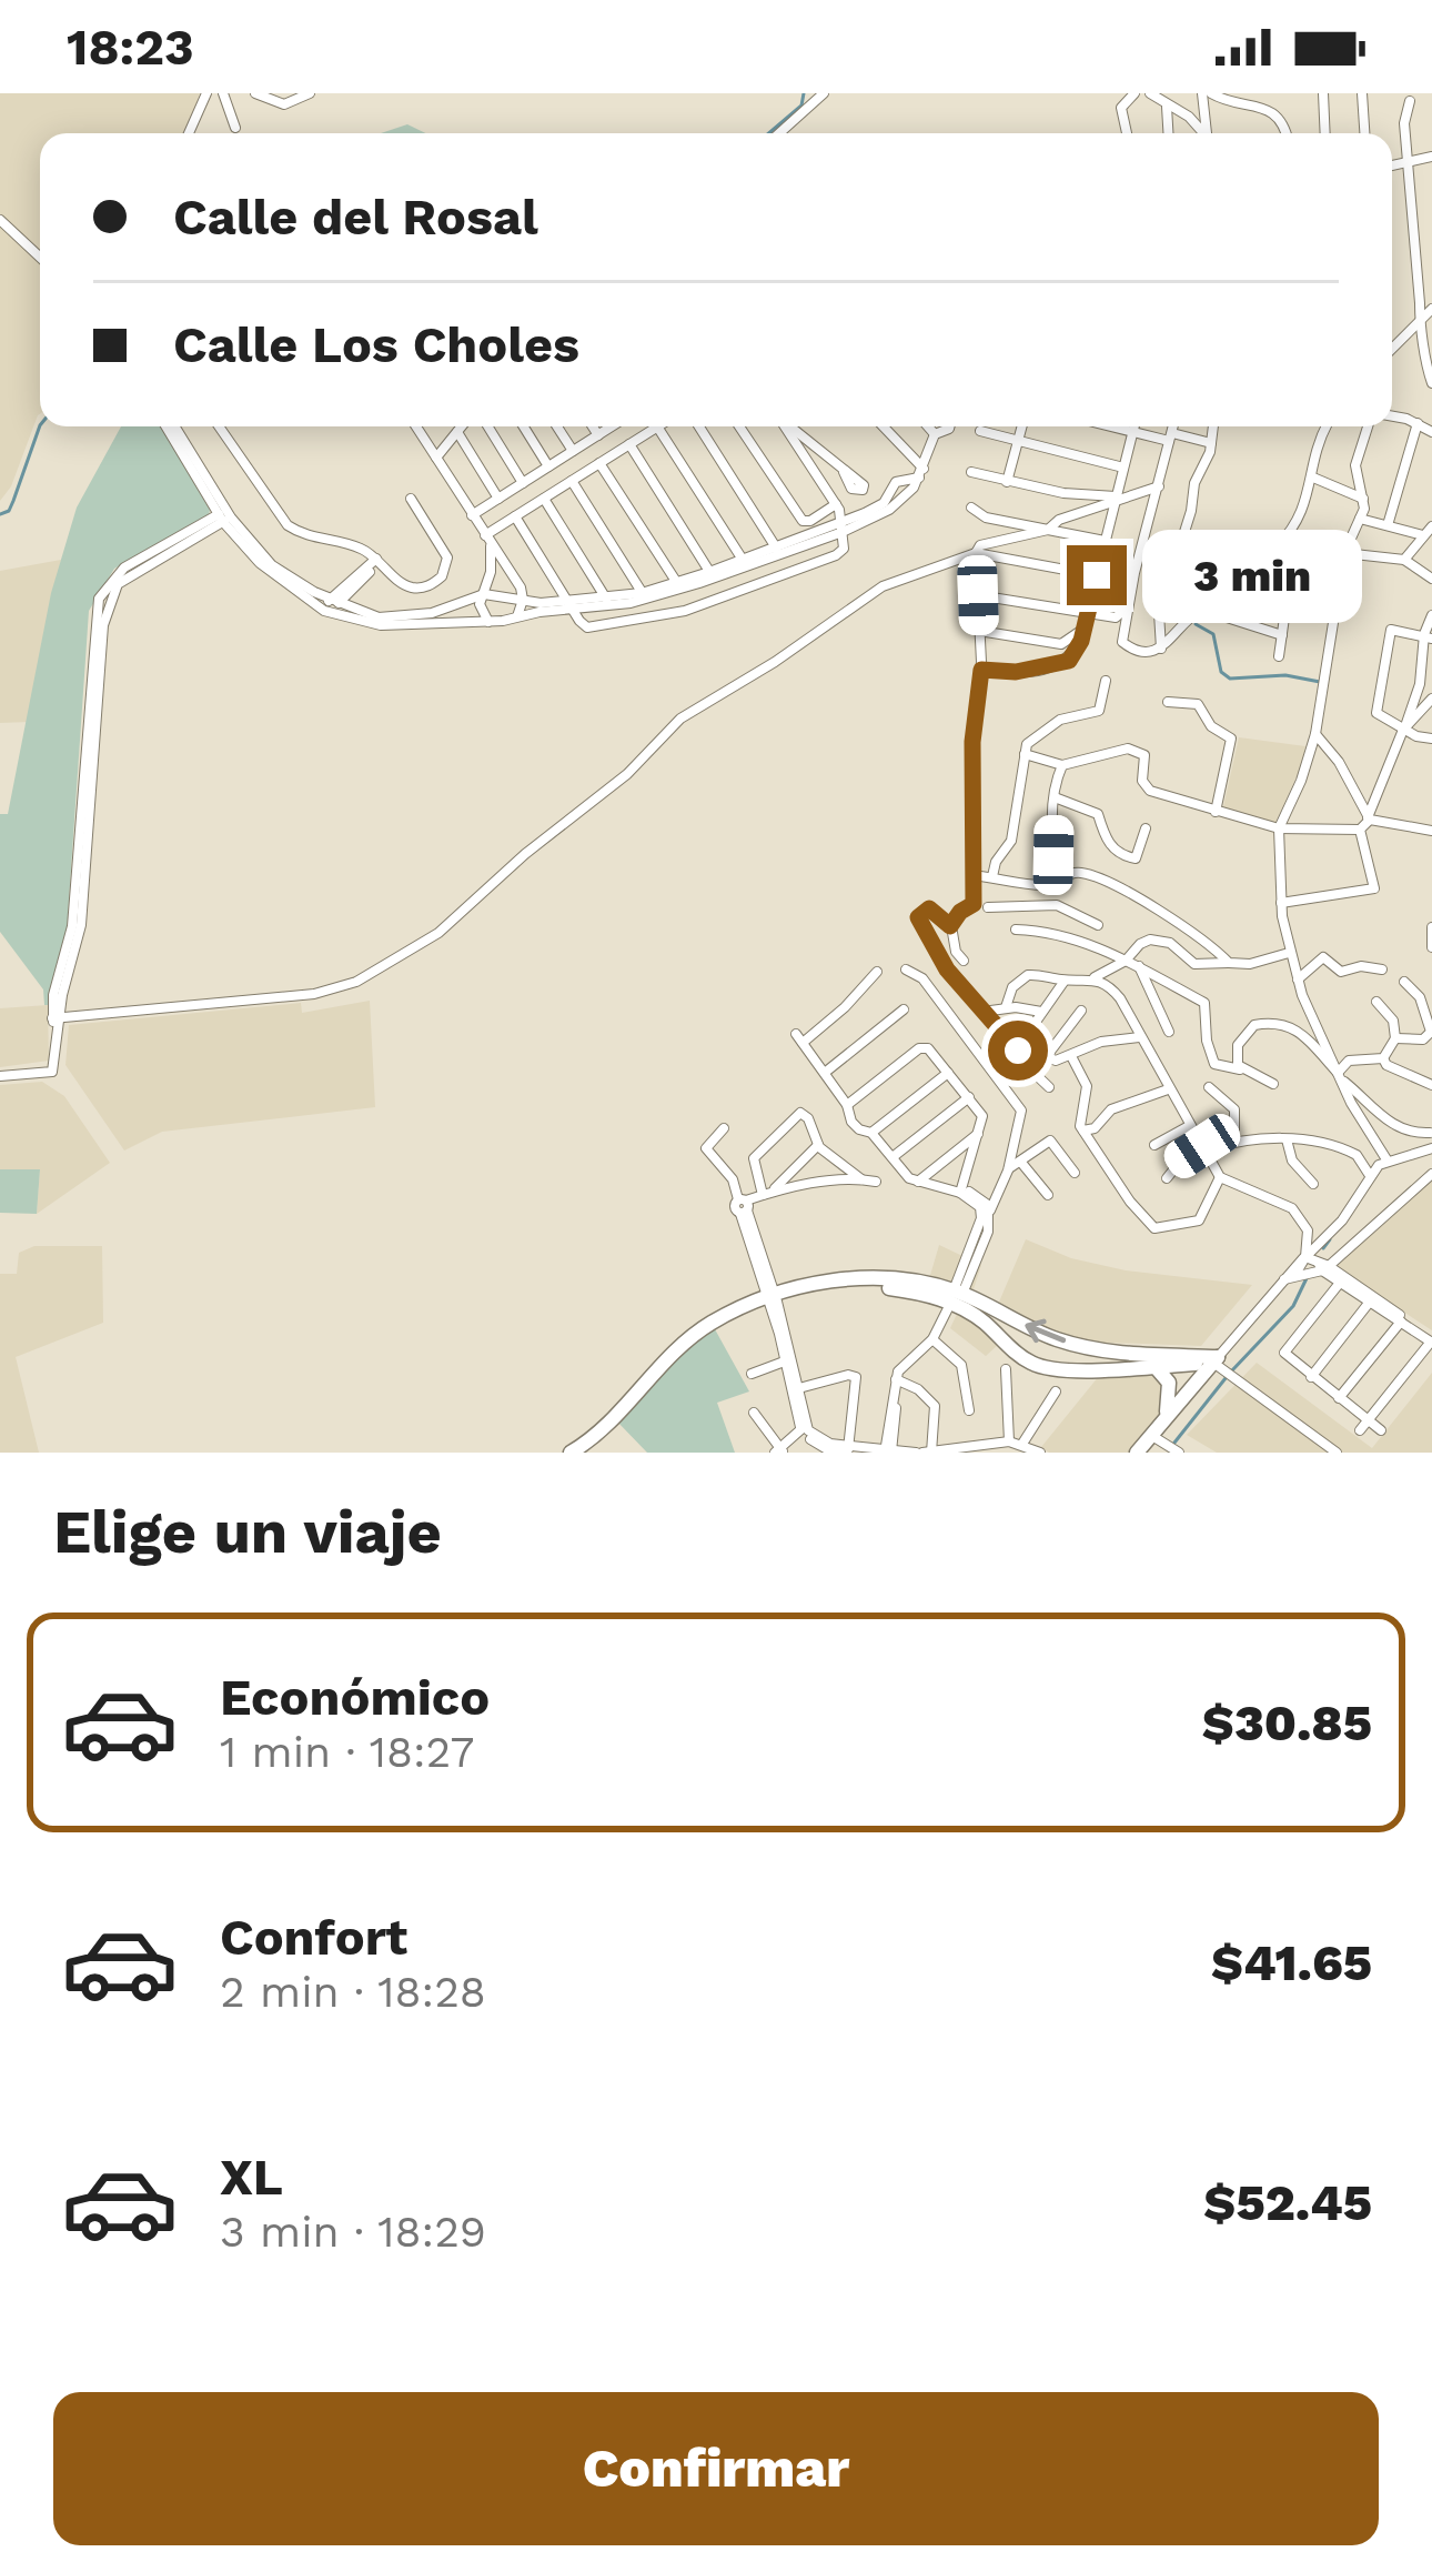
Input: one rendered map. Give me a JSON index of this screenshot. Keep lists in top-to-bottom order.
{
  "page": {
    "status": "18:23",
    "banner": ["Calle del Rosal", "Calle Los Choles"],
    "bubble": "3 min",
    "heading": "Elige un viaje",
    "list": [
      {
        "name": "Económico",
        "note": "1 min · 18:27",
        "value": "$30.85"
      },
      {
        "name": "Confort",
        "note": "2 min · 18:28",
        "value": "$41.65"
      },
      {
        "name": "XL",
        "note": "3 min · 18:29",
        "value": "$52.45"
      }
    ],
    "buttons": "Confirmar"
  }
}
